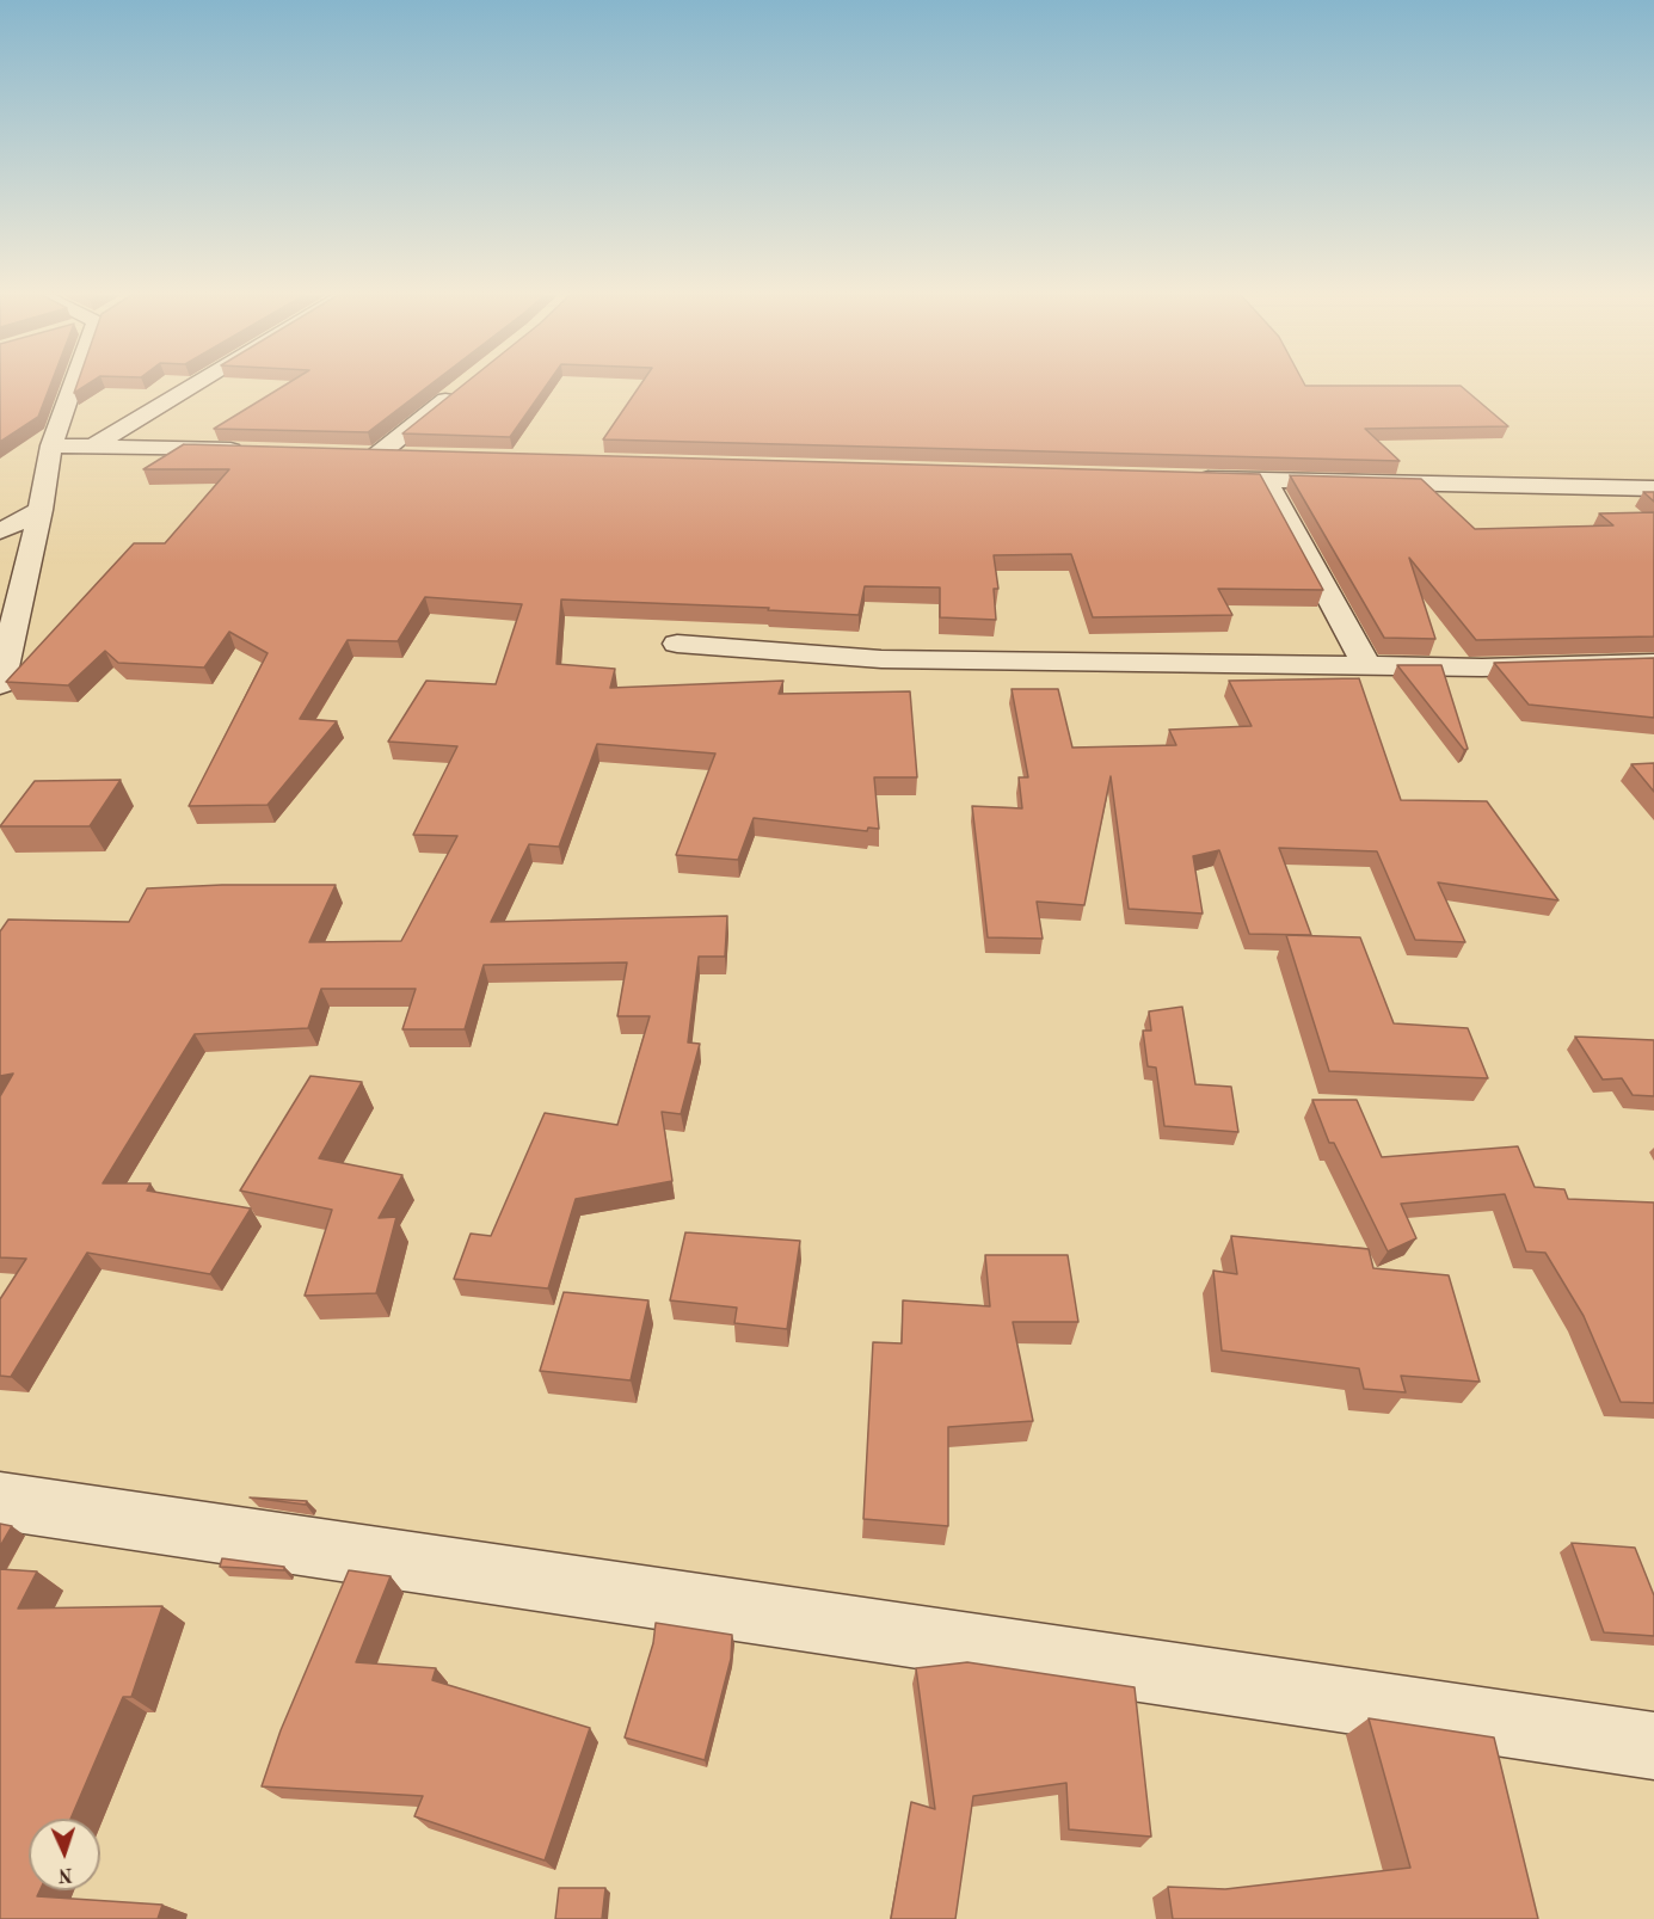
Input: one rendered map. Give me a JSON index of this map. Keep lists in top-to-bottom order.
{
  "north": "bottom"
}
